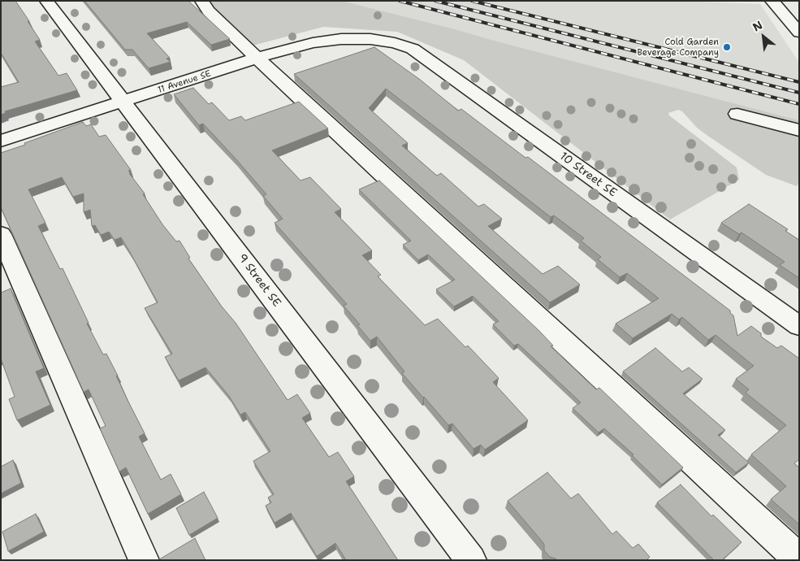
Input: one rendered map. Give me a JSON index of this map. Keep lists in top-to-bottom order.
{
  "streets": {
    "street": ["11 Avenue SE", "10 Street SE", "9 Street SE"]
  },
  "crossings": [
    ["11 Avenue SE", "10 Street SE"],
    ["11 Avenue SE", "9 Street SE"]
  ],
  "places": ["Cold Garden Beverage Company"],
  "north": "top left"
}
